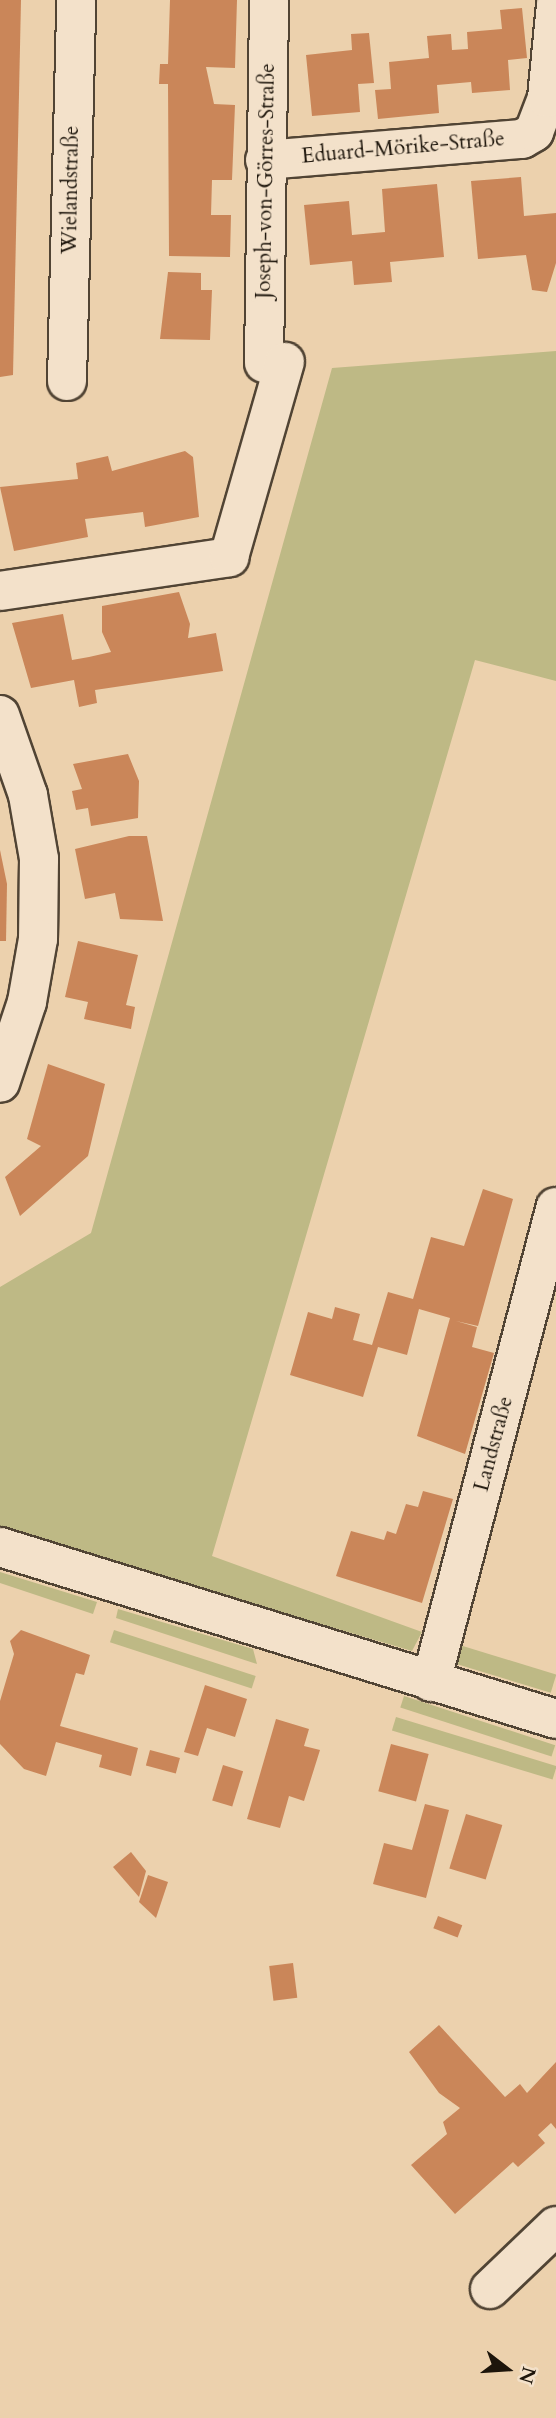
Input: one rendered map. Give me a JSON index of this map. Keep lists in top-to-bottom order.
{
  "streets": {
    "street": [
      "Eduard-Mörike-Straße",
      "Joseph-von-Görres-Straße",
      "Wielandstraße",
      "Landstraße"
    ]
  },
  "crossings": [
    ["Eduard-Mörike-Straße", "Joseph-von-Görres-Straße"]
  ],
  "north": "right"
}
